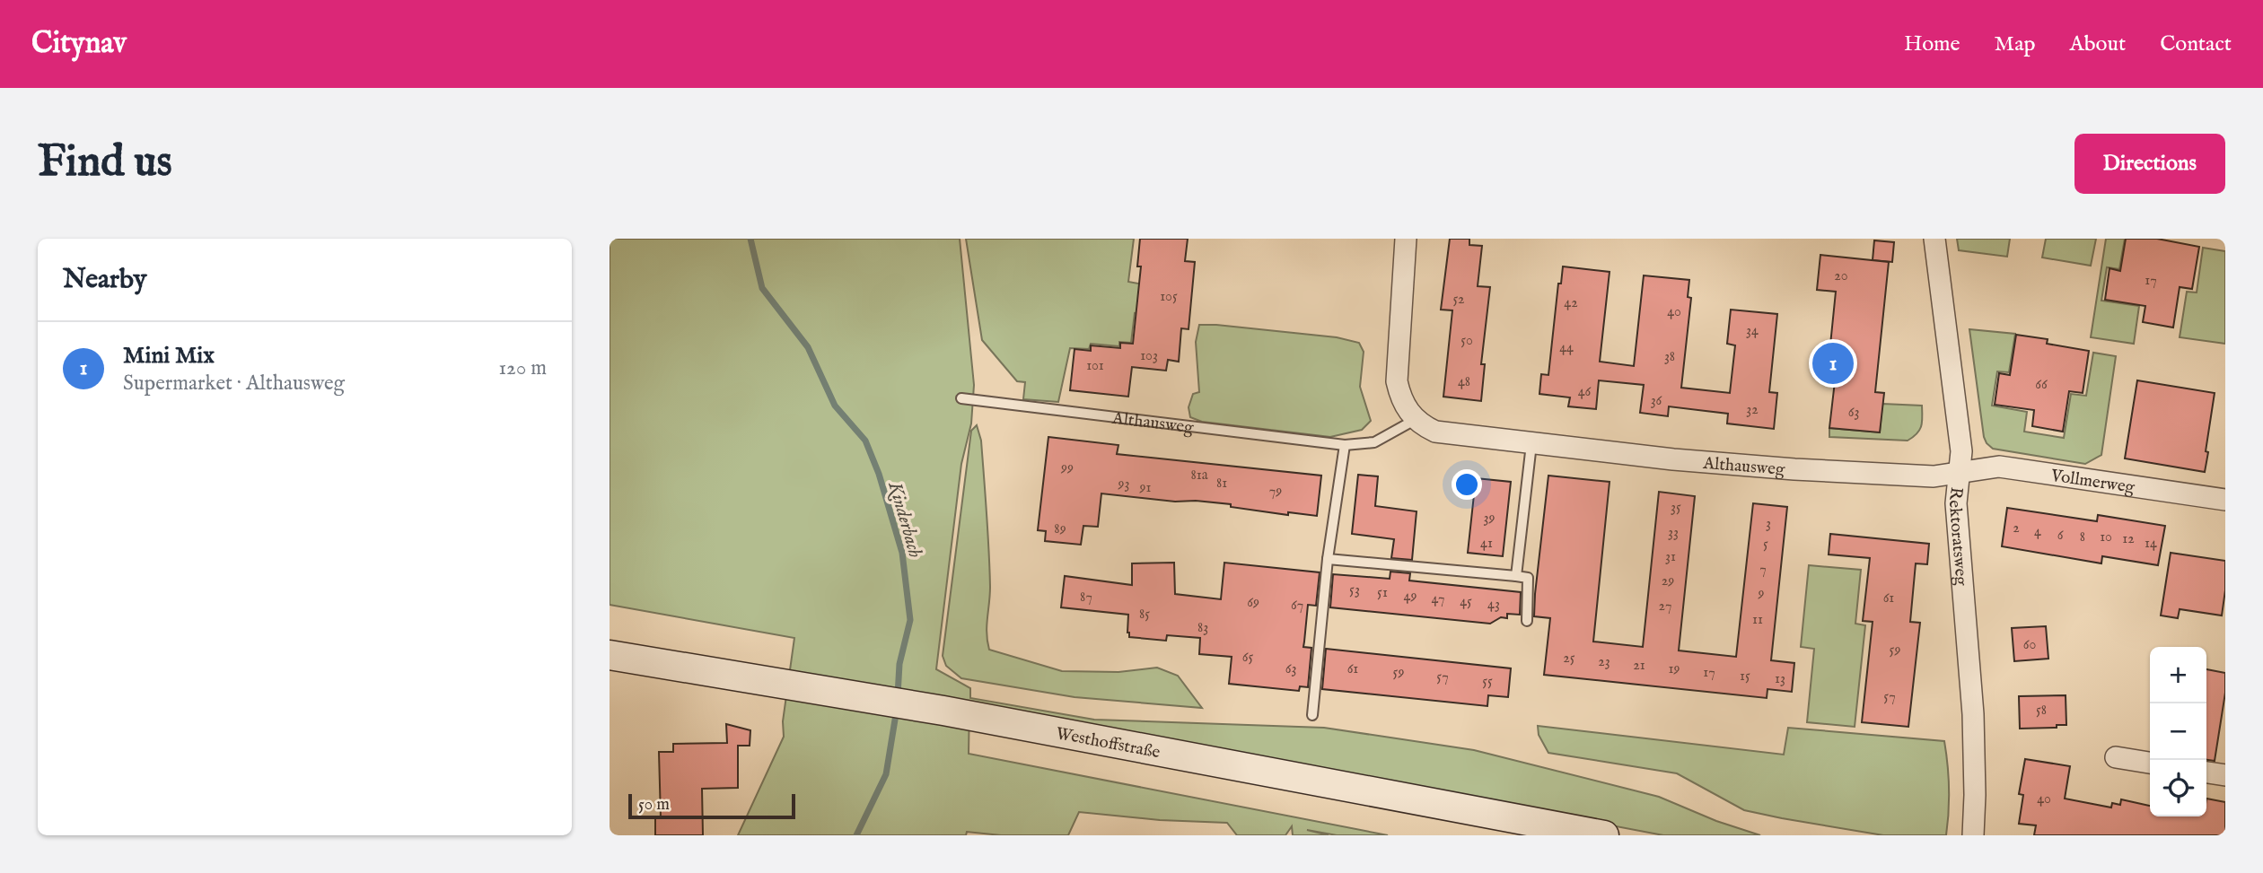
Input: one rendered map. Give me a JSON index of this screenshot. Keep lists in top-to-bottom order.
{
  "streets": {
    "street": [
      "Althausweg",
      "Vollmerweg",
      "Rektoratsweg",
      "Westhoffstraße"
    ]
  },
  "crossings": [
    ["Althausweg", "Vollmerweg"],
    ["Althausweg", "Rektoratsweg"],
    ["Vollmerweg", "Rektoratsweg"]
  ],
  "water": ["Kinderbach"],
  "house_numbers": [
    "20",
    "17",
    "105",
    "52",
    "42",
    "40",
    "34",
    "50",
    "44",
    "103",
    "38",
    "101",
    "48",
    "66",
    "46",
    "36",
    "32",
    "63",
    "99",
    "81a",
    "81",
    "93",
    "91",
    "79",
    "35",
    "39",
    "3",
    "2",
    "89",
    "4",
    "33",
    "6",
    "8",
    "10",
    "12",
    "41",
    "14",
    "5",
    "31",
    "7",
    "29",
    "53",
    "51",
    "9",
    "49",
    "87",
    "61",
    "47",
    "45",
    "69",
    "43",
    "67",
    "27",
    "85",
    "11",
    "83",
    "60",
    "59",
    "65",
    "25",
    "23",
    "21",
    "63",
    "61",
    "19",
    "59",
    "17",
    "15",
    "57",
    "13",
    "55",
    "57",
    "58",
    "40"
  ],
  "scale_bar": "50 m",
  "page": {
    "header": "Citynav",
    "nav": [
      "Home",
      "Map",
      "About",
      "Contact"
    ],
    "buttons": "Directions",
    "title": "Find us",
    "heading": "Nearby",
    "list": [
      {
        "mark": "1",
        "name": "Mini Mix",
        "note": "Supermarket · Althausweg",
        "value": "120 m"
      }
    ],
    "pins": "1",
    "map_buttons": ["+", "−"],
    "scale": "50 m"
  }
}
